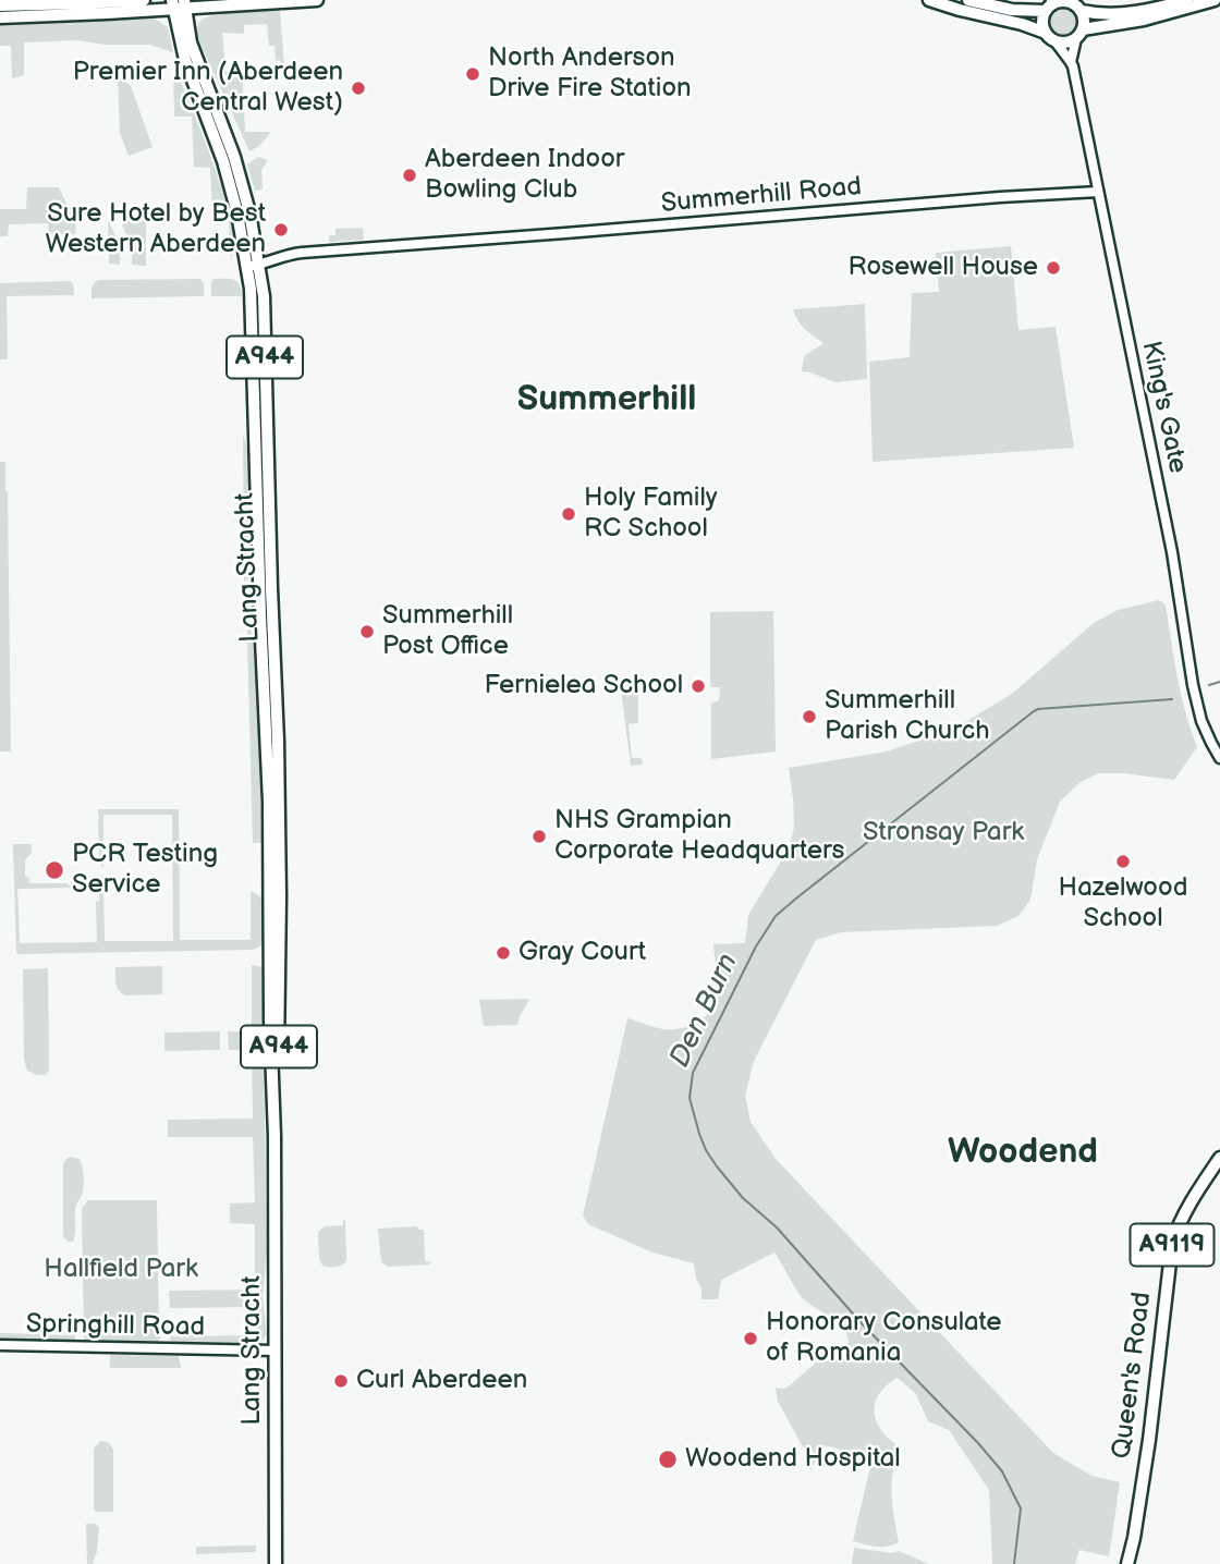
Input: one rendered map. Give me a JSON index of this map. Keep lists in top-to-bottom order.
{
  "streets": {
    "main road": [
      "A944",
      "Lang Stracht",
      "A9119",
      "Queen's Road"
    ],
    "street": ["Summerhill Road", "King's Gate", "Springhill Road"]
  },
  "crossings": [
    ["Summerhill Road", "King's Gate"],
    ["Summerhill Road", "Lang Stracht"],
    ["Lang Stracht", "Springhill Road"]
  ],
  "districts": ["Summerhill", "Woodend"],
  "water": ["Den Burn"],
  "parks": ["Stronsay Park", "Hallfield Park"],
  "places": [
    "North Anderson Drive Fire Station",
    "Premier Inn (Aberdeen Central West)",
    "Aberdeen Indoor Bowling Club",
    "Sure Hotel by Best Western Aberdeen",
    "Rosewell House",
    "Holy Family RC School",
    "Summerhill Post Office",
    "Fernielea School",
    "Summerhill Parish Church",
    "NHS Grampian Corporate Headquarters",
    "Hazelwood School",
    "PCR Testing Service",
    "Gray Court",
    "Honorary Consulate of Romania",
    "Curl Aberdeen",
    "Woodend Hospital"
  ]
}
